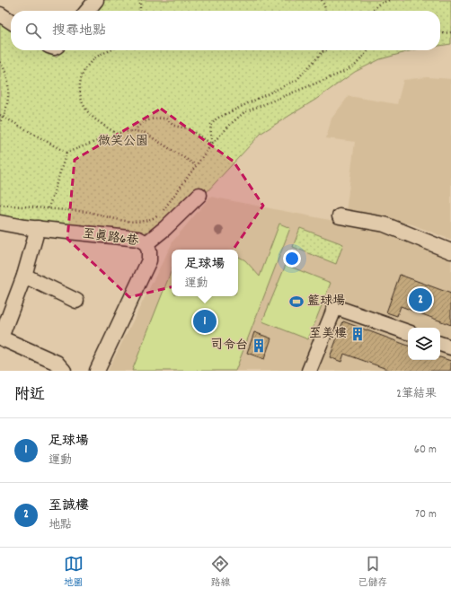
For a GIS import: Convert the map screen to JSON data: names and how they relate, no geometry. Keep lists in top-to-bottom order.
{
  "streets": {
    "street": ["至真路6巷"]
  },
  "parks": ["微笑公園"],
  "places": {
    "sports": ["籃球場"],
    "building": ["至美樓", "司令台"]
  },
  "page": {
    "search": "搜尋地點",
    "popup": ["足球場", "運動"],
    "pins": ["2", "1"],
    "heading": ["附近", "2筆結果"],
    "list": [
      {
        "mark": "1",
        "name": "足球場",
        "note": "運動",
        "value": "60 m"
      },
      {
        "mark": "2",
        "name": "至誠樓",
        "note": "地點",
        "value": "70 m"
      }
    ],
    "nav": ["地圖", "路線", "已儲存"]
  }
}
